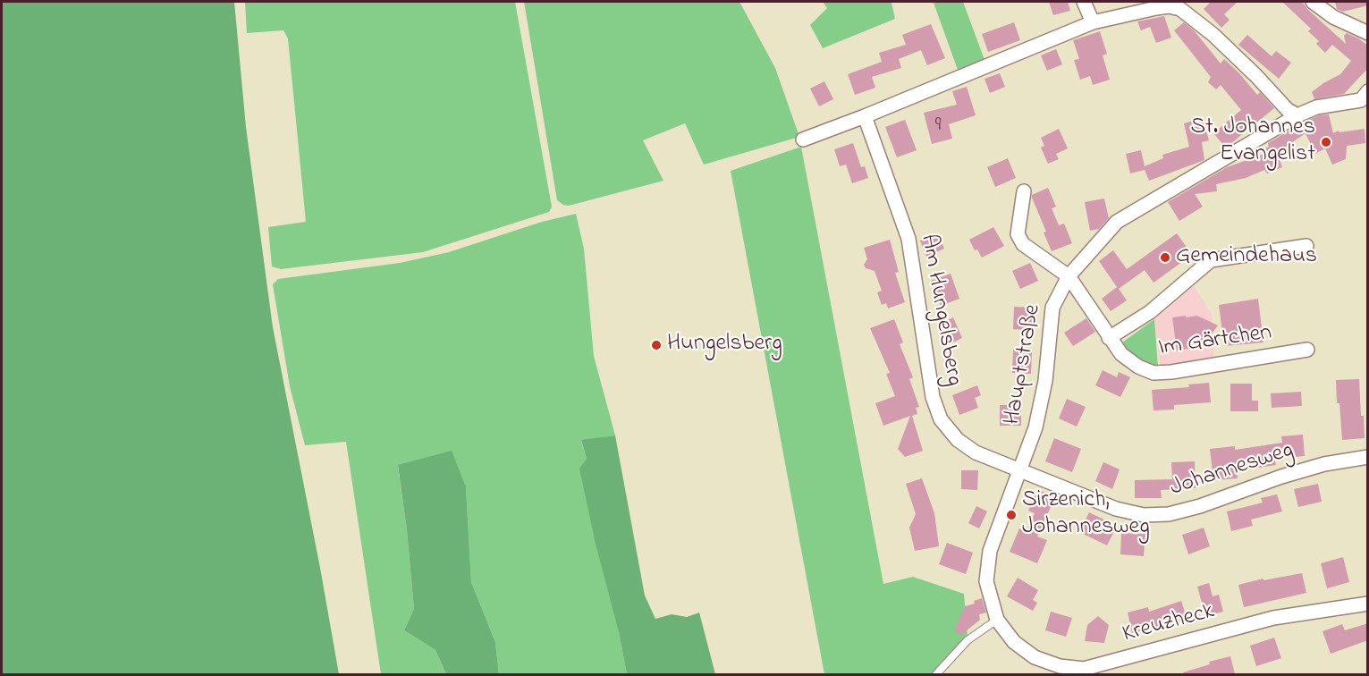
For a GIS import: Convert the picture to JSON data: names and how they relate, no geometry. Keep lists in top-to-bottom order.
{
  "streets": {
    "street": [
      "Am Hungelsberg",
      "Im Gärtchen",
      "Hauptstraße",
      "Johannesweg",
      "Kreuzheck"
    ]
  },
  "crossings": [
    ["Am Hungelsberg", "Hauptstraße"],
    ["Am Hungelsberg", "Johannesweg"],
    ["Im Gärtchen", "Hauptstraße"],
    ["Hauptstraße", "Johannesweg"],
    ["Hauptstraße", "Kreuzheck"]
  ],
  "places": [
    "St. Johannes Evangelist",
    "Gemeindehaus",
    "Hungelsberg",
    "Sirzenich, Johannesweg"
  ],
  "house_numbers": ["9"]
}
